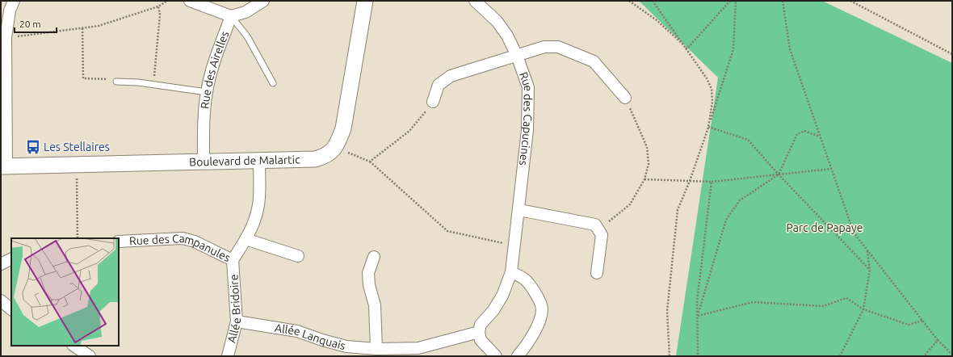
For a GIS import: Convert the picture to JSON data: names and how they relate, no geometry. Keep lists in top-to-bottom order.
{
  "streets": {
    "street": [
      "Rue des Airelles",
      "Rue des Capucines",
      "Boulevard de Malartic",
      "Rue des Campanules",
      "Allée Bridoire",
      "Allée Lanquais"
    ]
  },
  "crossings": [
    ["Rue des Airelles", "Boulevard de Malartic"],
    ["Rue des Capucines", "Allée Lanquais"],
    ["Boulevard de Malartic", "Rue des Campanules"],
    ["Rue des Campanules", "Allée Bridoire"],
    ["Allée Bridoire", "Allée Lanquais"]
  ],
  "parks": ["Parc de Papaye"],
  "places": {
    "bus stop": ["Les Stellaires"]
  },
  "scale_bar": "20 m"
}
